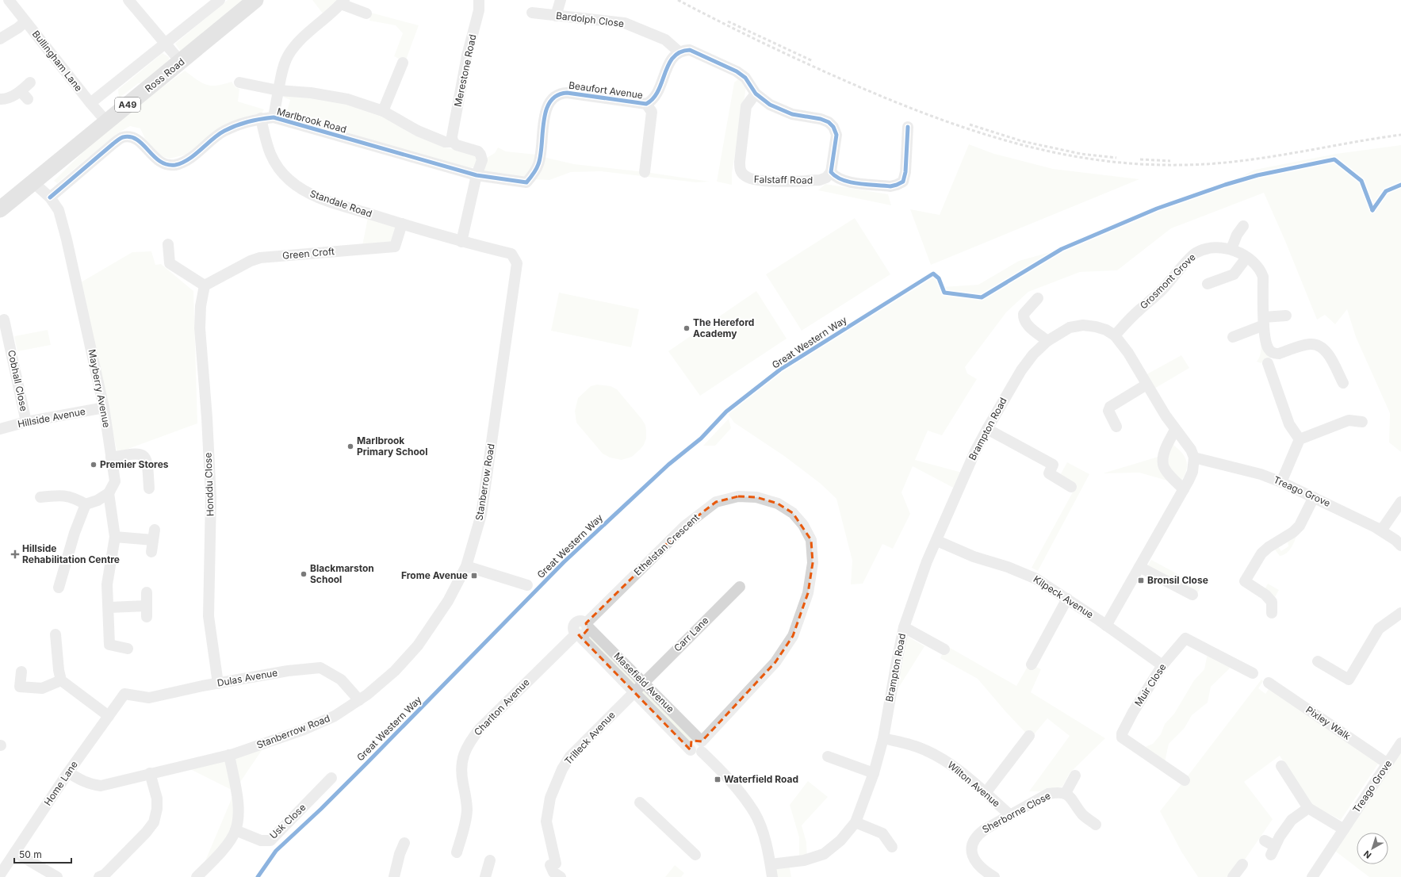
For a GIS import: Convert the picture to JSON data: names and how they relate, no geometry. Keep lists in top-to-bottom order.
{
  "streets": {
    "highway": ["Ross Road", "A49"],
    "street": [
      "Bardolph Close",
      "Bullingham Lane",
      "Merestone Road",
      "Beaufort Avenue",
      "Marlbrook Road",
      "Falstaff Road",
      "Standale Road",
      "Green Croft",
      "Grosmont Grove",
      "Cobhall Close",
      "Mayberry Avenue",
      "Hillside Avenue",
      "Brampton Road",
      "Stanberrow Road",
      "Honddu Close",
      "Treago Grove",
      "Ethelstan Crescent",
      "Kilpeck Avenue",
      "Carr Lane",
      "Dulas Avenue",
      "Masefield Avenue",
      "Muir Close",
      "Charlton Avenue",
      "Pixley Walk",
      "Trilleck Avenue",
      "Home Lane",
      "Wilton Avenue",
      "Sherborne Close",
      "Usk Close"
    ],
    "cycle path": ["Great Western Way"]
  },
  "crossings": [
    ["Bardolph Close", "Beaufort Avenue"],
    ["Bullingham Lane", "Ross Road"],
    ["Ross Road", "Mayberry Avenue"],
    ["Beaufort Avenue", "Marlbrook Road"],
    ["Marlbrook Road", "Standale Road"],
    ["Marlbrook Road", "Mayberry Avenue"],
    ["Standale Road", "Green Croft"],
    ["Standale Road", "Stanberrow Road"],
    ["Green Croft", "Honddu Close"],
    ["Grosmont Grove", "Brampton Road"],
    ["Cobhall Close", "Hillside Avenue"],
    ["Mayberry Avenue", "Hillside Avenue"],
    ["Brampton Road", "Treago Grove"],
    ["Brampton Road", "Kilpeck Avenue"],
    ["Brampton Road", "Wilton Avenue"],
    ["Stanberrow Road", "Dulas Avenue"],
    ["Stanberrow Road", "Home Lane"],
    ["Honddu Close", "Dulas Avenue"],
    ["Treago Grove", "Pixley Walk"],
    ["Ethelstan Crescent", "Masefield Avenue"],
    ["Ethelstan Crescent", "Charlton Avenue"],
    ["Kilpeck Avenue", "Muir Close"],
    ["Carr Lane", "Masefield Avenue"],
    ["Carr Lane", "Trilleck Avenue"],
    ["Dulas Avenue", "Home Lane"],
    ["Masefield Avenue", "Charlton Avenue"],
    ["Masefield Avenue", "Trilleck Avenue"],
    ["Wilton Avenue", "Sherborne Close"]
  ],
  "places": {
    "other": [
      "The Hereford Academy",
      "Marlbrook Primary School",
      "Premier Stores",
      "Blackmarston School"
    ],
    "health": ["Hillside Rehabilitation Centre"],
    "transit": ["Frome Avenue", "Bronsil Close", "Waterfield Road"]
  },
  "scale_bar": "50 m",
  "north": "bottom left"
}
